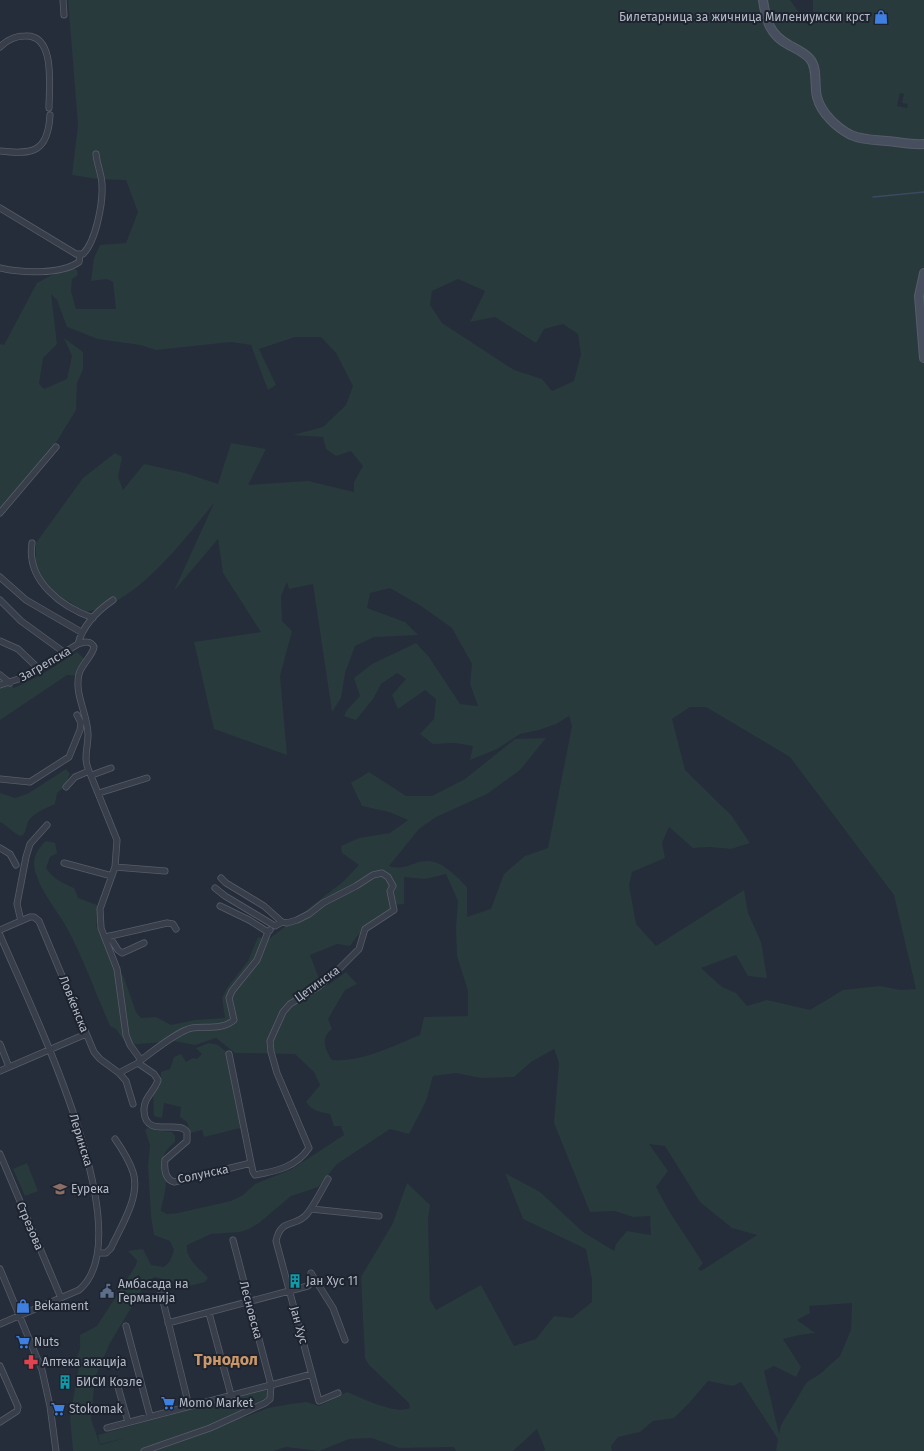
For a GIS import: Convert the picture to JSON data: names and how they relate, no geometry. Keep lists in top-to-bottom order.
{
  "streets": {
    "street": [
      "Загрепска",
      "Цетинска",
      "Ловќенска",
      "Леринска",
      "Солунска",
      "Стрезова",
      "Лесновска",
      "Јан Хус"
    ]
  },
  "crossings": [
    ["Цетинска", "Солунска"],
    ["Леринска", "Стрезова"]
  ],
  "districts": ["Трнодол"],
  "places": {
    "shop": ["Билетарница за жичница Милениумски крст", "Bekament"],
    "school or university": ["Еурека"],
    "building": ["Јан Хус 11", "БИСИ Козле"],
    "public building": ["Амбасада на Германија"],
    "supermarket": ["Nuts", "Momo Market", "Stokomak"],
    "pharmacy": ["Аптека акација"]
  }
}
